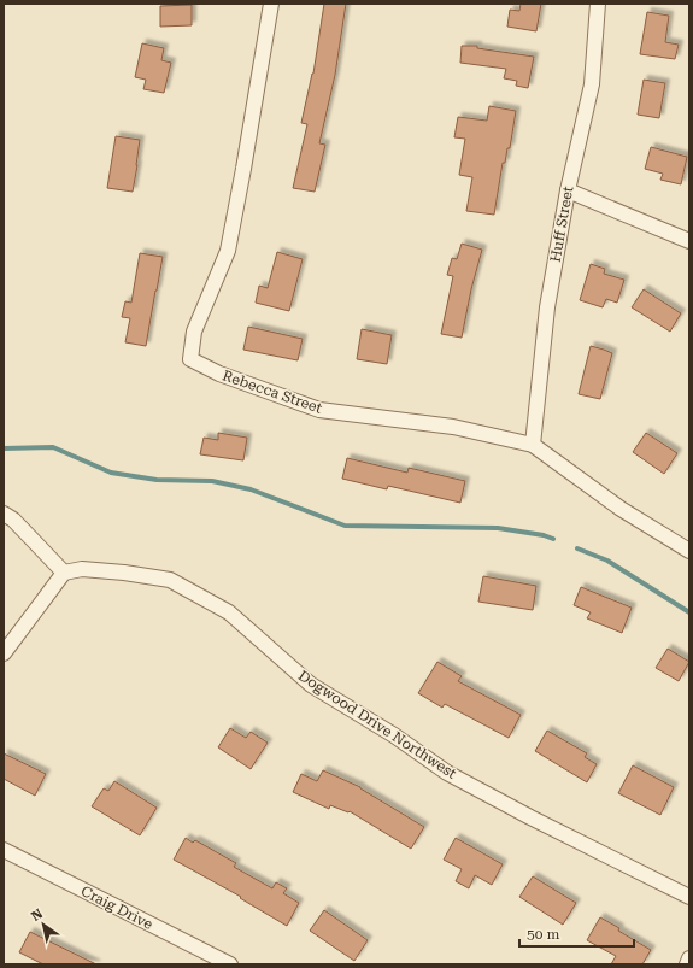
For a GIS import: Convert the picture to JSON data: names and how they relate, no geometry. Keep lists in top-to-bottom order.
{
  "streets": {
    "street": [
      "Huff Street",
      "Rebecca Street",
      "Dogwood Drive Northwest",
      "Craig Drive"
    ]
  },
  "crossings": [
    ["Huff Street", "Rebecca Street"]
  ],
  "scale_bar": "50 m",
  "north": "top left"
}
